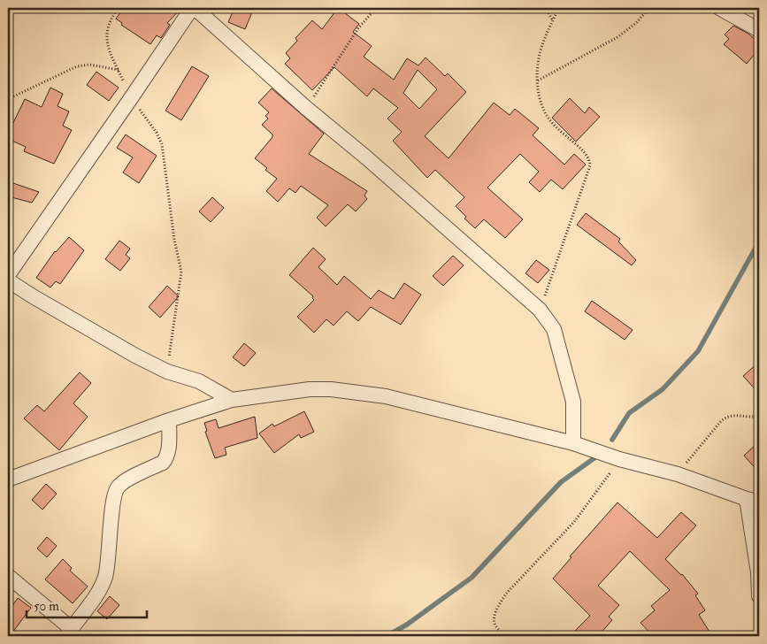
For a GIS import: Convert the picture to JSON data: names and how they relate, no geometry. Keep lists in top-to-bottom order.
{
  "scale_bar": "50 m"
}
